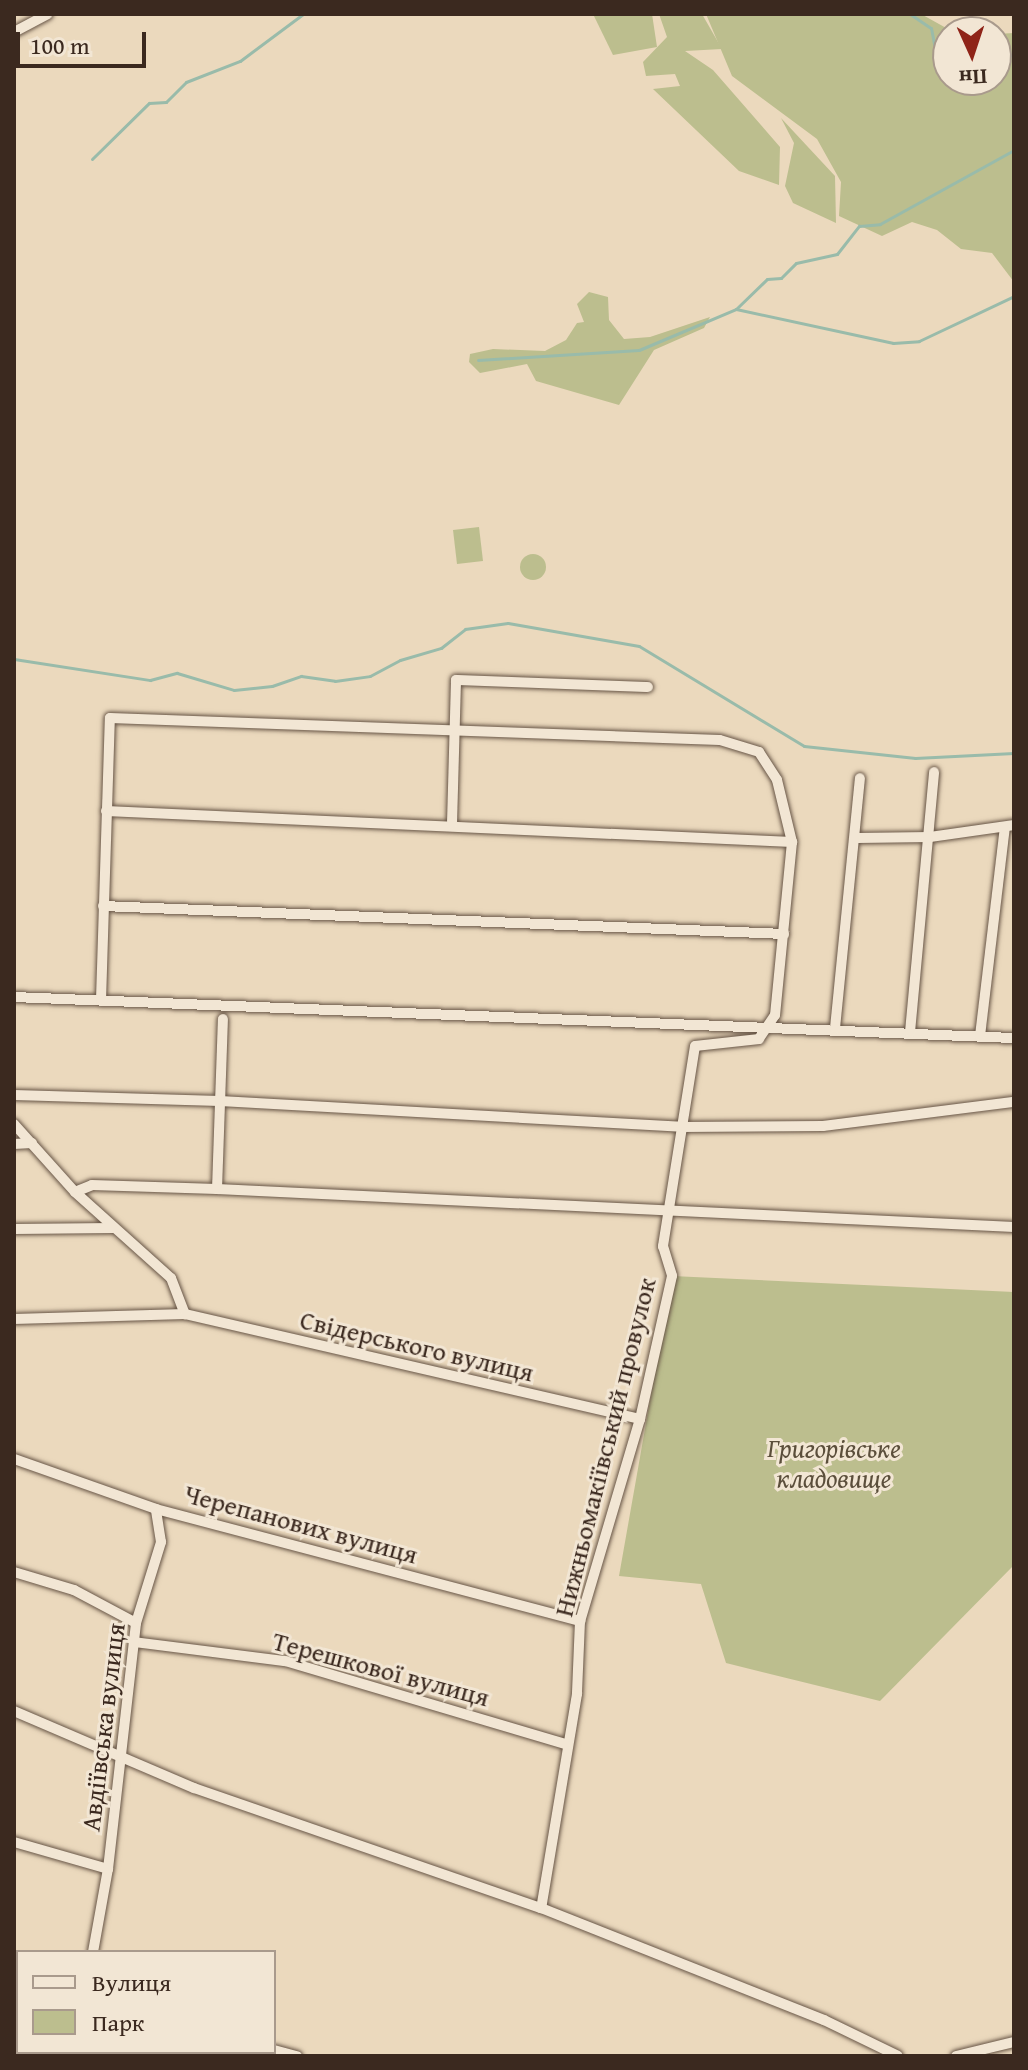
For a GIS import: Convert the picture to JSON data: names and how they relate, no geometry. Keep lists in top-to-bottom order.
{
  "streets": {
    "street": [
      "Свiдерського вулиця",
      "Нижньомакіївський провулок",
      "Черепанових вулиця",
      "Терешкової вулиця",
      "Авдіївська вулиця"
    ]
  },
  "crossings": [
    ["Свiдерського вулиця", "Нижньомакіївський провулок"],
    ["Нижньомакіївський провулок", "Черепанових вулиця"],
    ["Нижньомакіївський провулок", "Терешкової вулиця"],
    ["Черепанових вулиця", "Авдіївська вулиця"],
    ["Терешкової вулиця", "Авдіївська вулиця"]
  ],
  "parks": ["Григорівське кладовище"],
  "legend": ["Вулиця", "Парк"],
  "scale_bar": "100 m",
  "north": "bottom"
}
